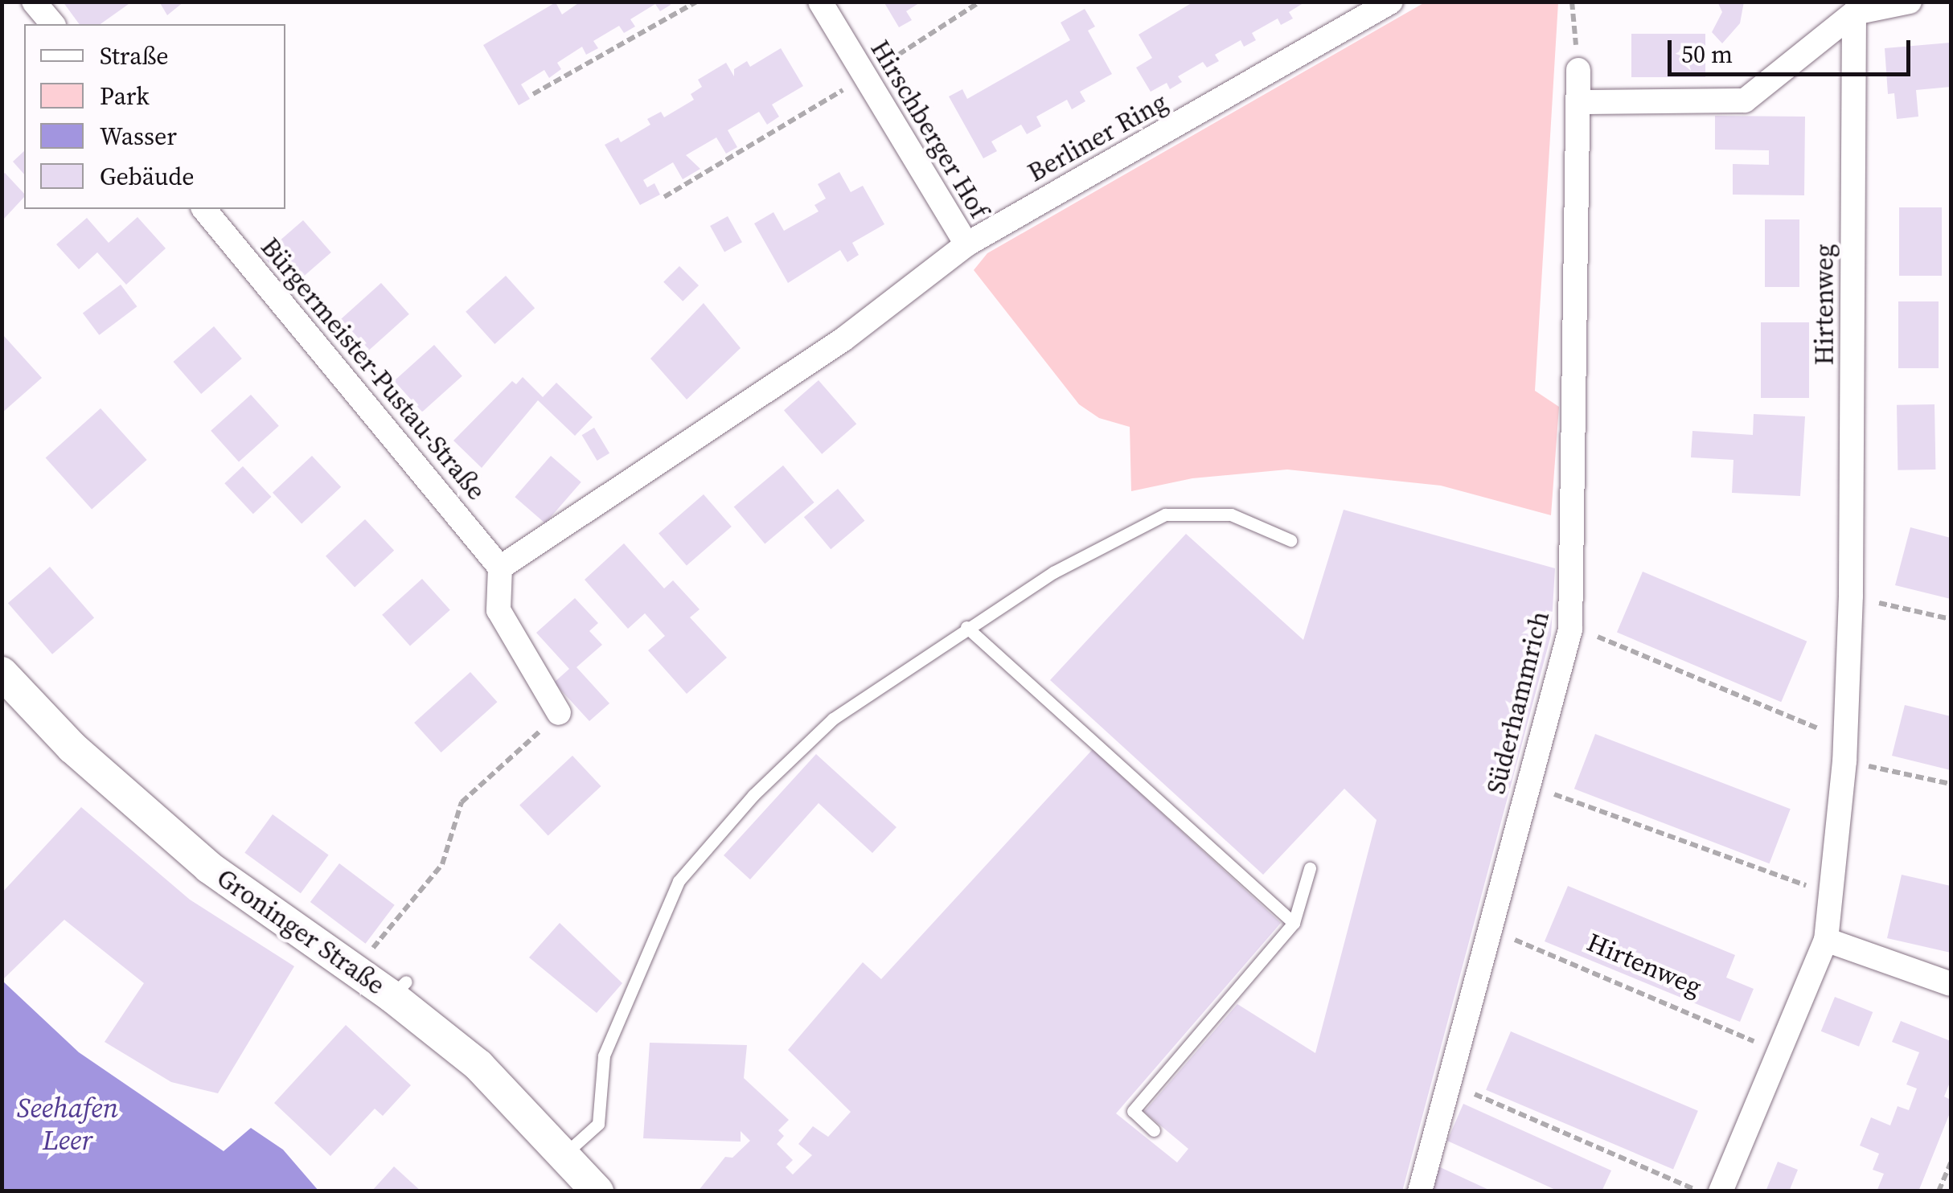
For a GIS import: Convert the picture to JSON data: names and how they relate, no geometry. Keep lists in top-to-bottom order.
{
  "streets": {
    "street": [
      "Hirschberger Hof",
      "Berliner Ring",
      "Hirtenweg",
      "Bürgermeister-Pustau-Straße",
      "Süderhammrich",
      "Groninger Straße"
    ]
  },
  "crossings": [
    ["Hirschberger Hof", "Berliner Ring"],
    ["Berliner Ring", "Bürgermeister-Pustau-Straße"],
    ["Hirtenweg", "Süderhammrich"]
  ],
  "water": ["Seehafen Leer"],
  "legend": [
    "Straße",
    "Park",
    "Wasser",
    "Gebäude"
  ],
  "scale_bar": "50 m"
}
